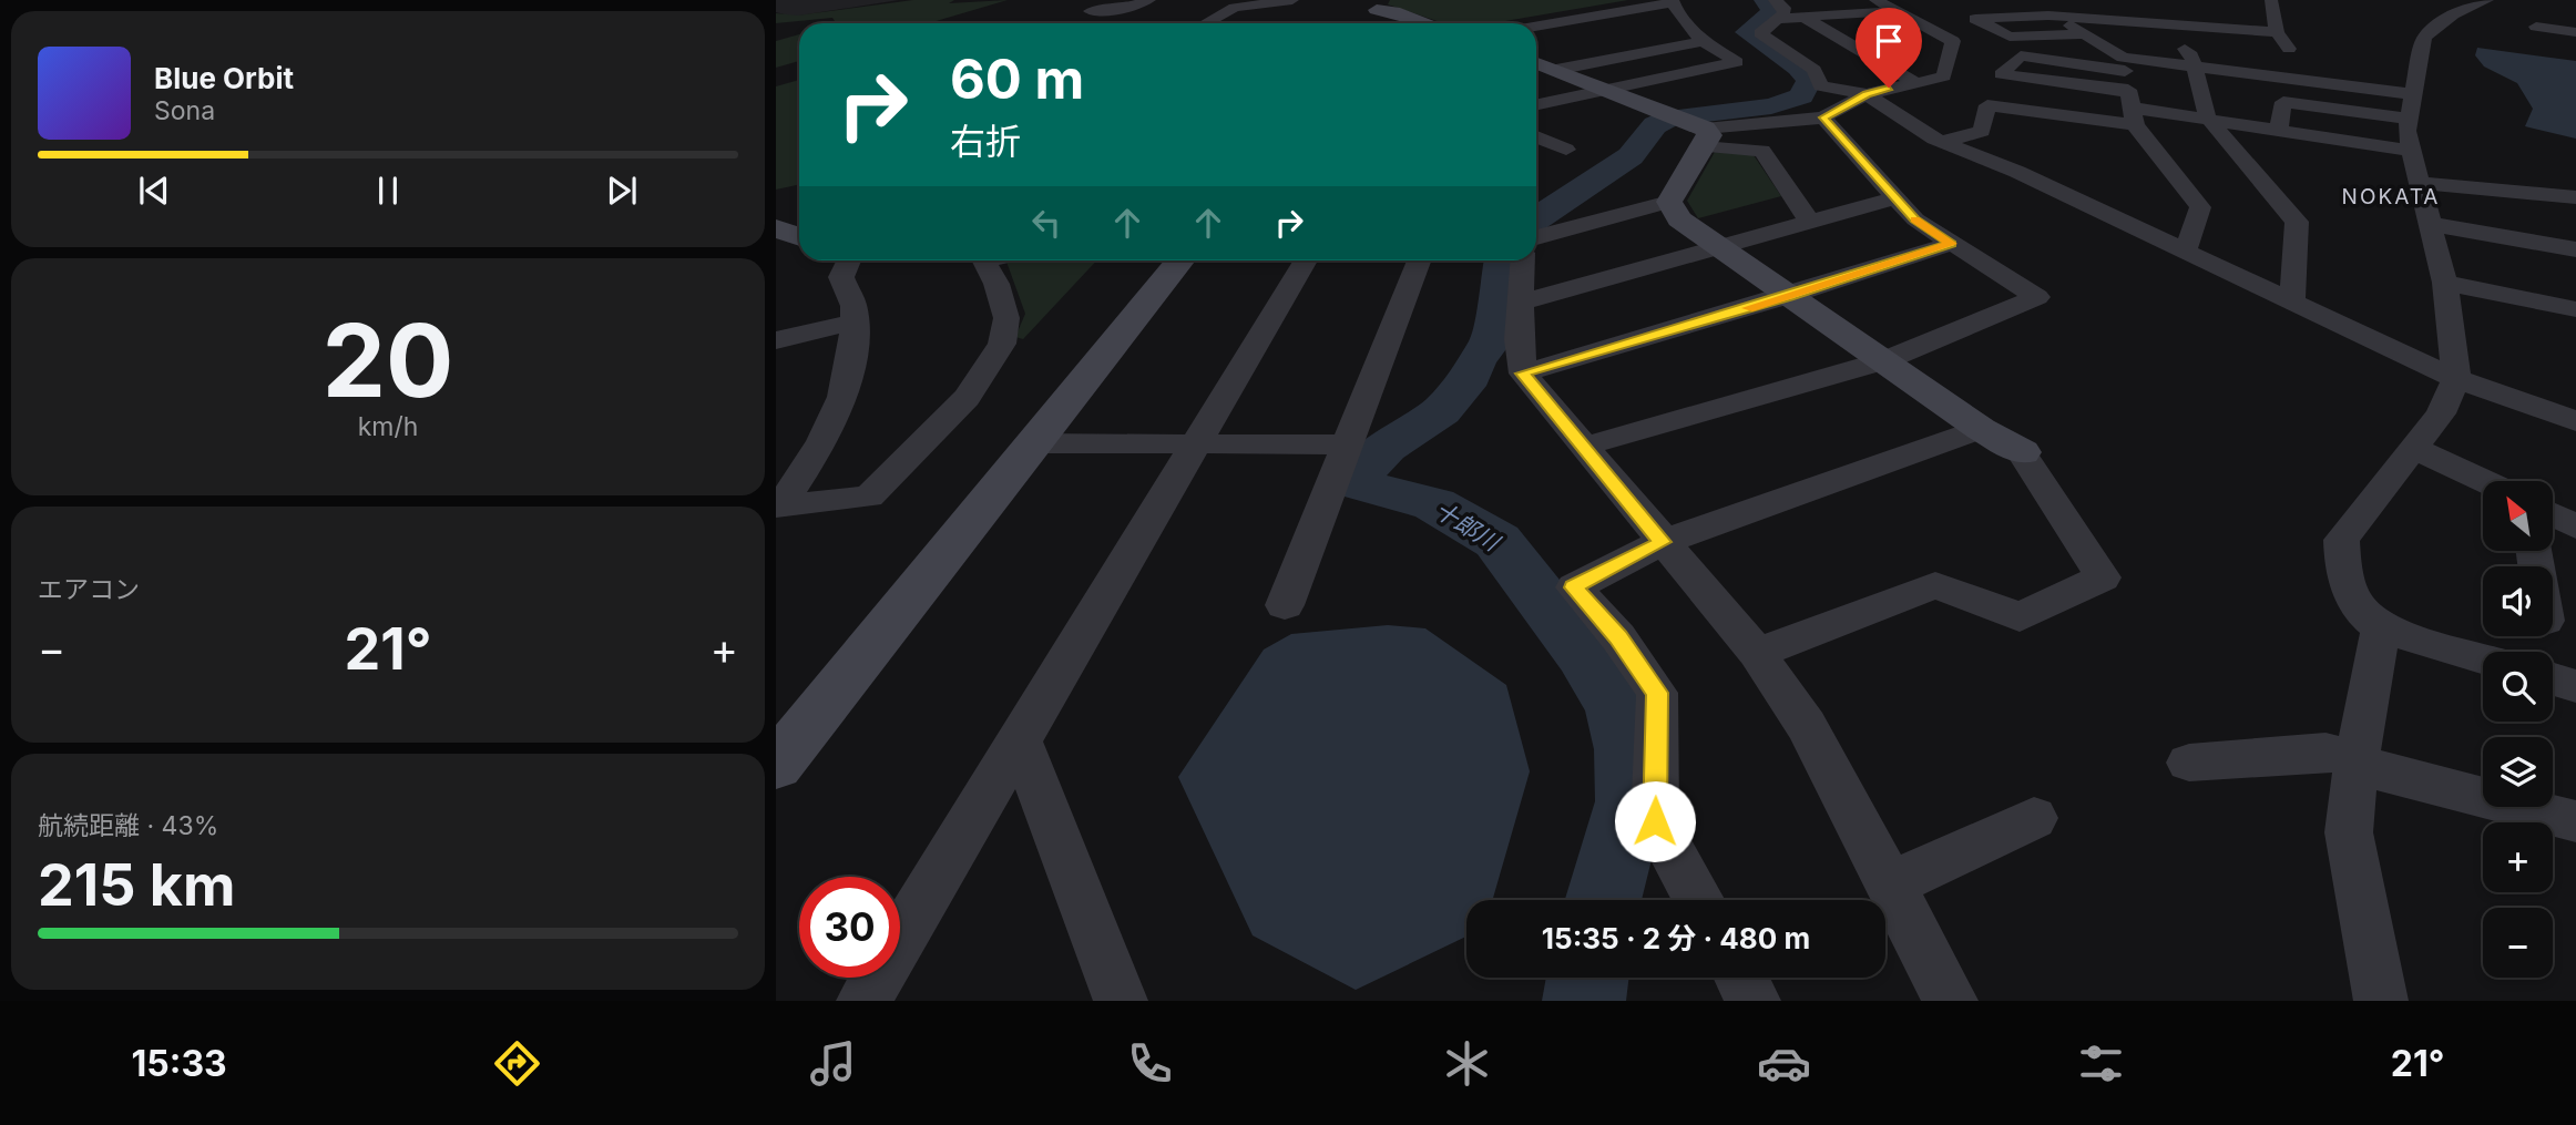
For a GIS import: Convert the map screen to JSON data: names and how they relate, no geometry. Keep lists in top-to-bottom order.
{
  "districts": ["NOKATA"],
  "water": ["十郎川"],
  "north": "top left",
  "page": {
    "turn": ["60 m", "右折"],
    "song": ["Blue Orbit", "Sona"],
    "tile": [
      ["20", "km/h"],
      "エアコン",
      ["航続距離 · 43%", "215 km"]
    ],
    "map_buttons": ["+", "−"],
    "heat": ["−", "21°", "+"],
    "limit": "30",
    "trip": "15:35 · 2 分 · 480 m",
    "tabs": ["15:33", "21°"]
  }
}
